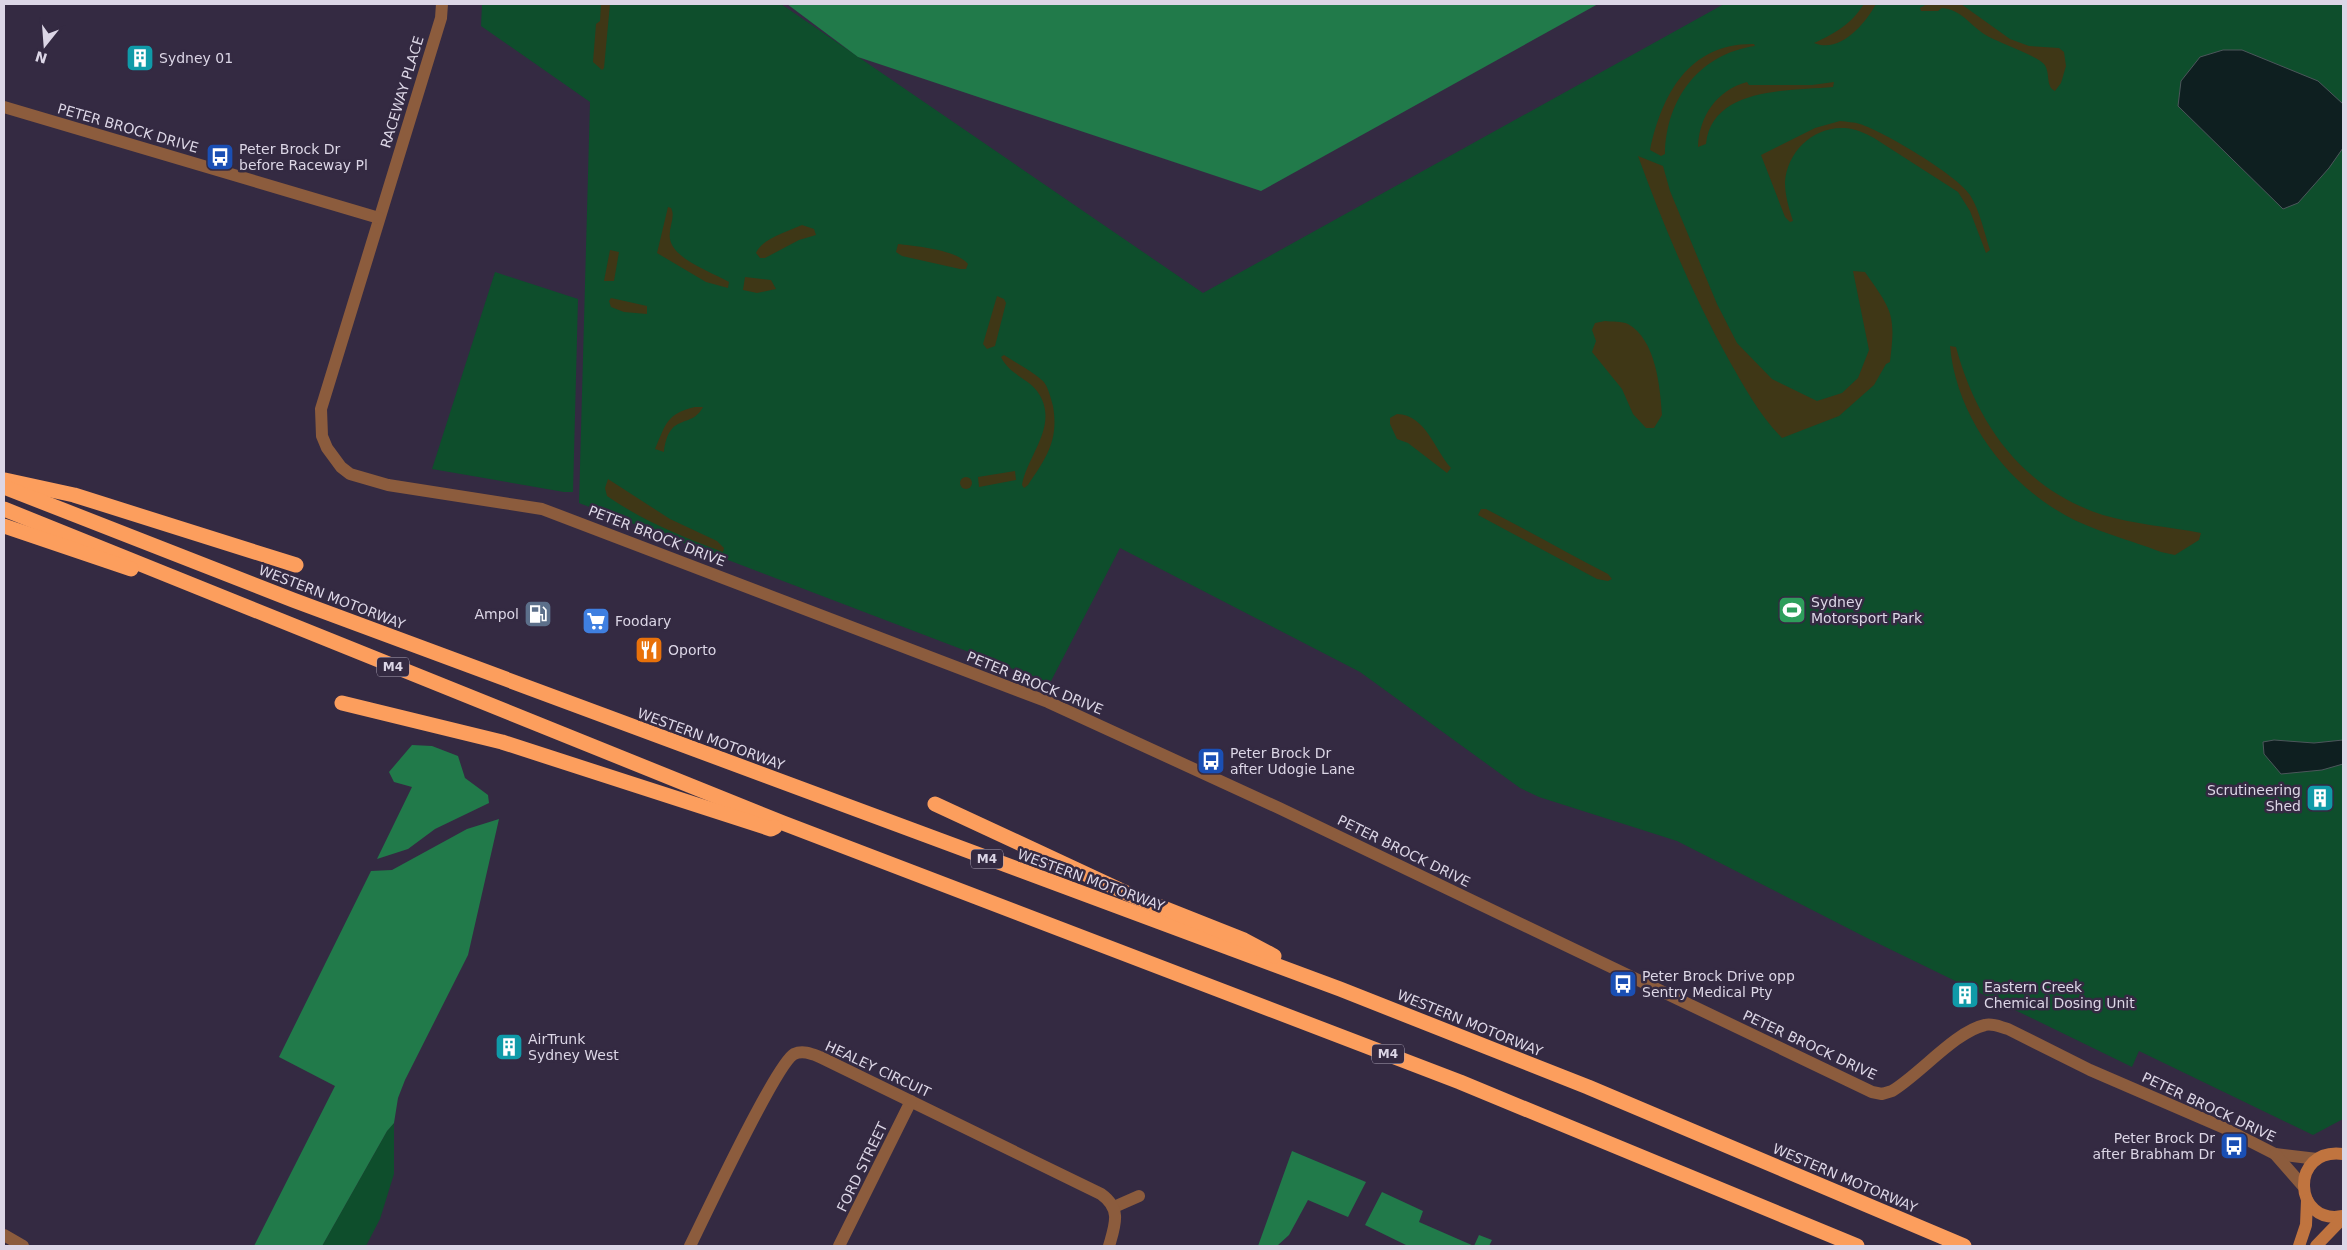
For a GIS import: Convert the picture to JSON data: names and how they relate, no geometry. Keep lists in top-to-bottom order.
{
  "streets": {
    "highway": ["WESTERN MOTORWAY", "M4"],
    "street": [
      "RACEWAY PLACE",
      "PETER BROCK DRIVE",
      "HEALEY CIRCUIT",
      "FORD STREET"
    ]
  },
  "crossings": [
    ["RACEWAY PLACE", "PETER BROCK DRIVE"],
    ["HEALEY CIRCUIT", "FORD STREET"]
  ],
  "places": {
    "building": [
      "Sydney 01",
      "Scrutineering Shed",
      "Eastern Creek Chemical Dosing Unit",
      "AirTrunk Sydney West"
    ],
    "bus stop": [
      "Peter Brock Dr before Raceway Pl",
      "Peter Brock Dr after Udogie Lane",
      "Peter Brock Drive opp Sentry Medical Pty",
      "Peter Brock Dr after Brabham Dr"
    ],
    "sports": ["Sydney Motorsport Park"],
    "fuel station": ["Ampol"],
    "supermarket": ["Foodary"],
    "restaurant": ["Oporto"]
  },
  "north": "bottom"
}
